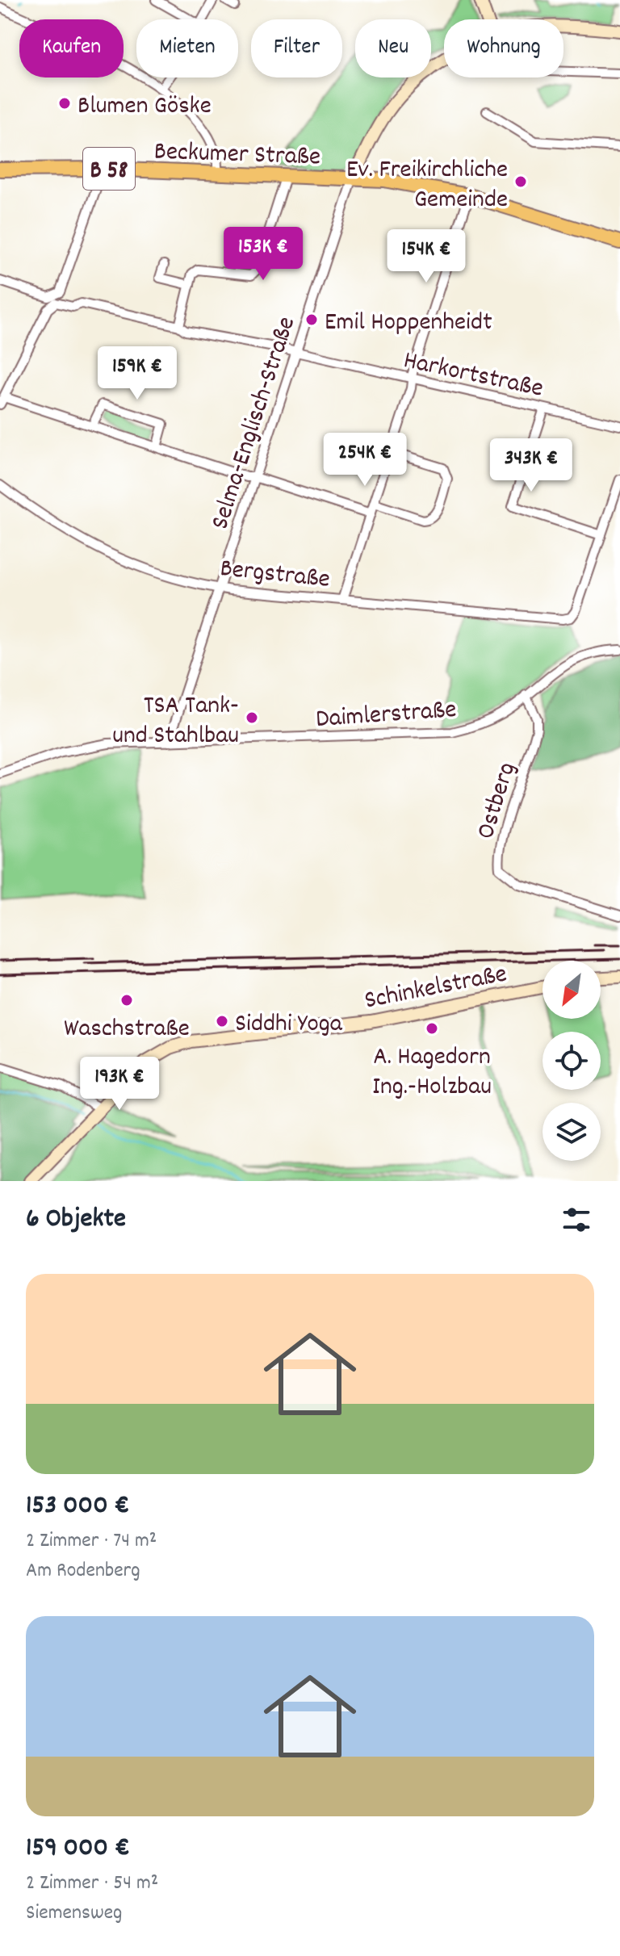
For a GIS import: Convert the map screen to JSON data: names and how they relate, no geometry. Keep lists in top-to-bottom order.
{
  "streets": {
    "main road": ["Beckumer Straße", "B 58"],
    "street": [
      "Harkortstraße",
      "Selma-Englisch-Straße",
      "Bergstraße",
      "Daimlerstraße",
      "Ostberg",
      "Schinkelstraße"
    ]
  },
  "crossings": [
    ["Beckumer Straße", "Selma-Englisch-Straße"],
    ["Harkortstraße", "Selma-Englisch-Straße"],
    ["Selma-Englisch-Straße", "Bergstraße"],
    ["Selma-Englisch-Straße", "Daimlerstraße"],
    ["Daimlerstraße", "Ostberg"]
  ],
  "places": [
    "Blumen Göske",
    "Ev. Freikirchliche Gemeinde",
    "Emil Hoppenheidt",
    "TSA Tank- und Stahlbau",
    "Waschstraße",
    "Siddhi Yoga",
    "A. Hagedorn Ing.-Holzbau"
  ],
  "north": "bottom left",
  "page": {
    "chip": [
      "Kaufen",
      "Mieten",
      "Filter",
      "Neu",
      "Wohnung"
    ],
    "price": [
      "153K €",
      "154K €",
      "159K €",
      "254K €",
      "343K €",
      "193K €"
    ],
    "heading": "6 Objekte",
    "list": [
      {
        "name": "153 000 €",
        "note": "2 Zimmer · 74 m² · Am Rodenberg"
      },
      {
        "name": "159 000 €",
        "note": "2 Zimmer · 54 m² · Siemensweg"
      }
    ]
  }
}
